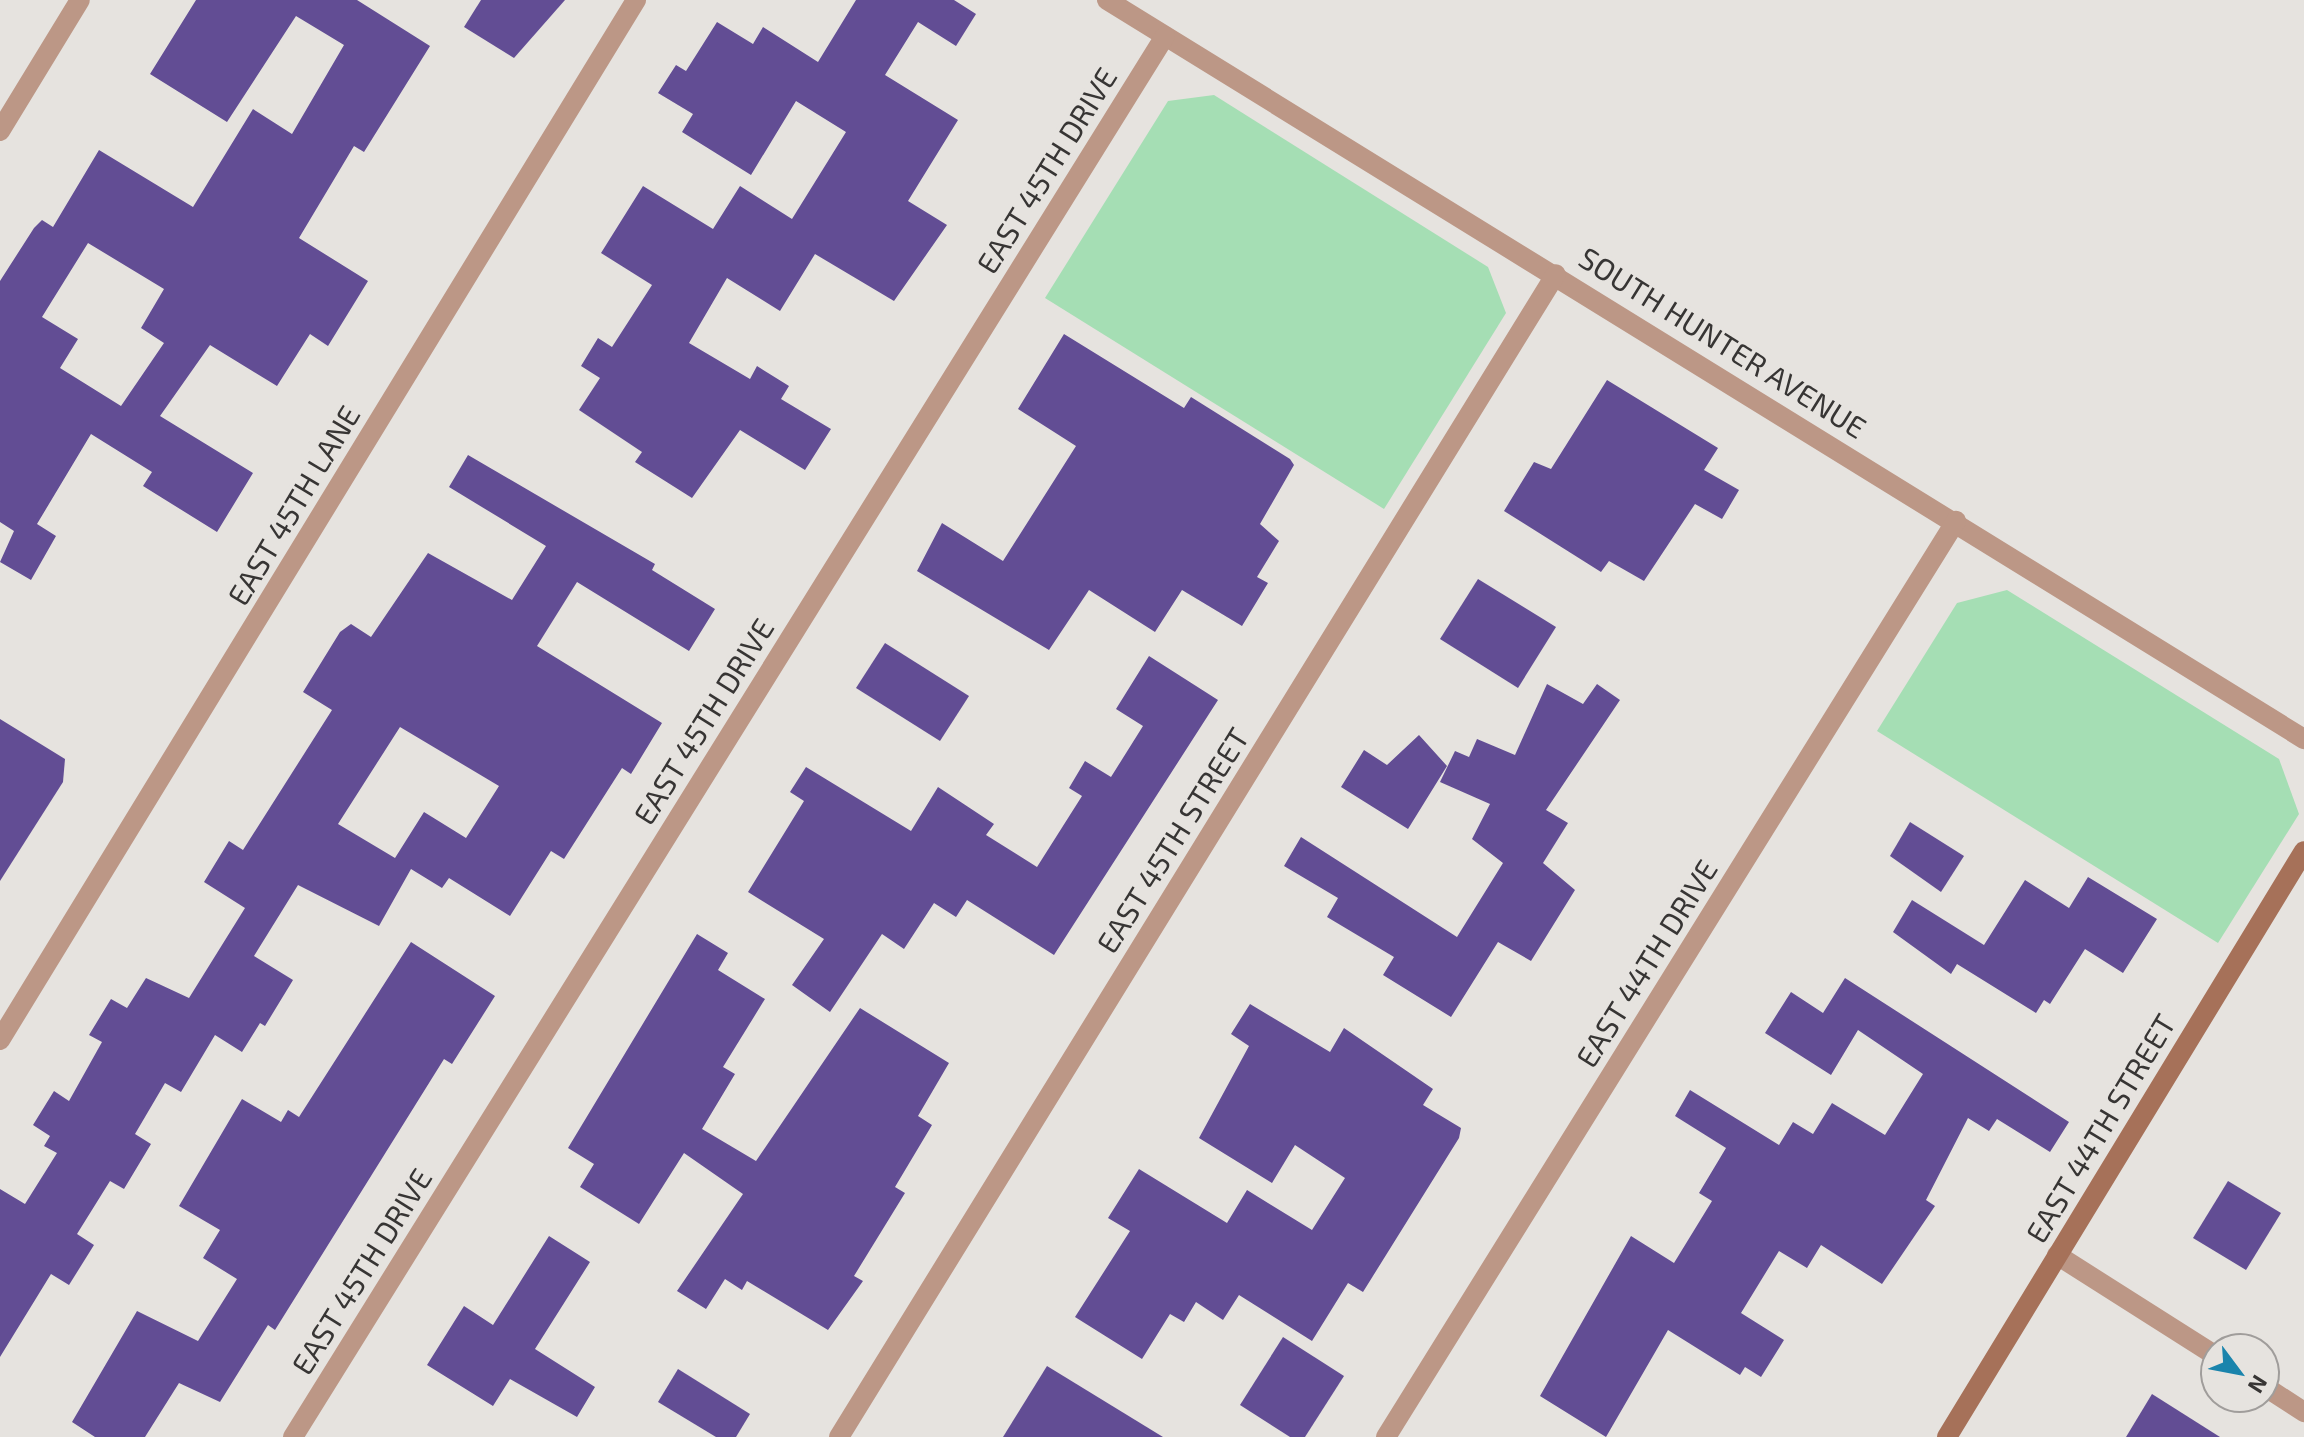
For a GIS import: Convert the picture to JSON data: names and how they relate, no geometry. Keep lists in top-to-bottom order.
{
  "streets": {
    "street": [
      "EAST 45TH DRIVE",
      "SOUTH HUNTER AVENUE",
      "EAST 45TH LANE",
      "EAST 45TH STREET",
      "EAST 44TH DRIVE",
      "EAST 44TH STREET"
    ]
  },
  "crossings": [
    ["EAST 45TH DRIVE", "SOUTH HUNTER AVENUE"],
    ["SOUTH HUNTER AVENUE", "EAST 45TH STREET"],
    ["SOUTH HUNTER AVENUE", "EAST 44TH DRIVE"]
  ],
  "north": "bottom right"
}
